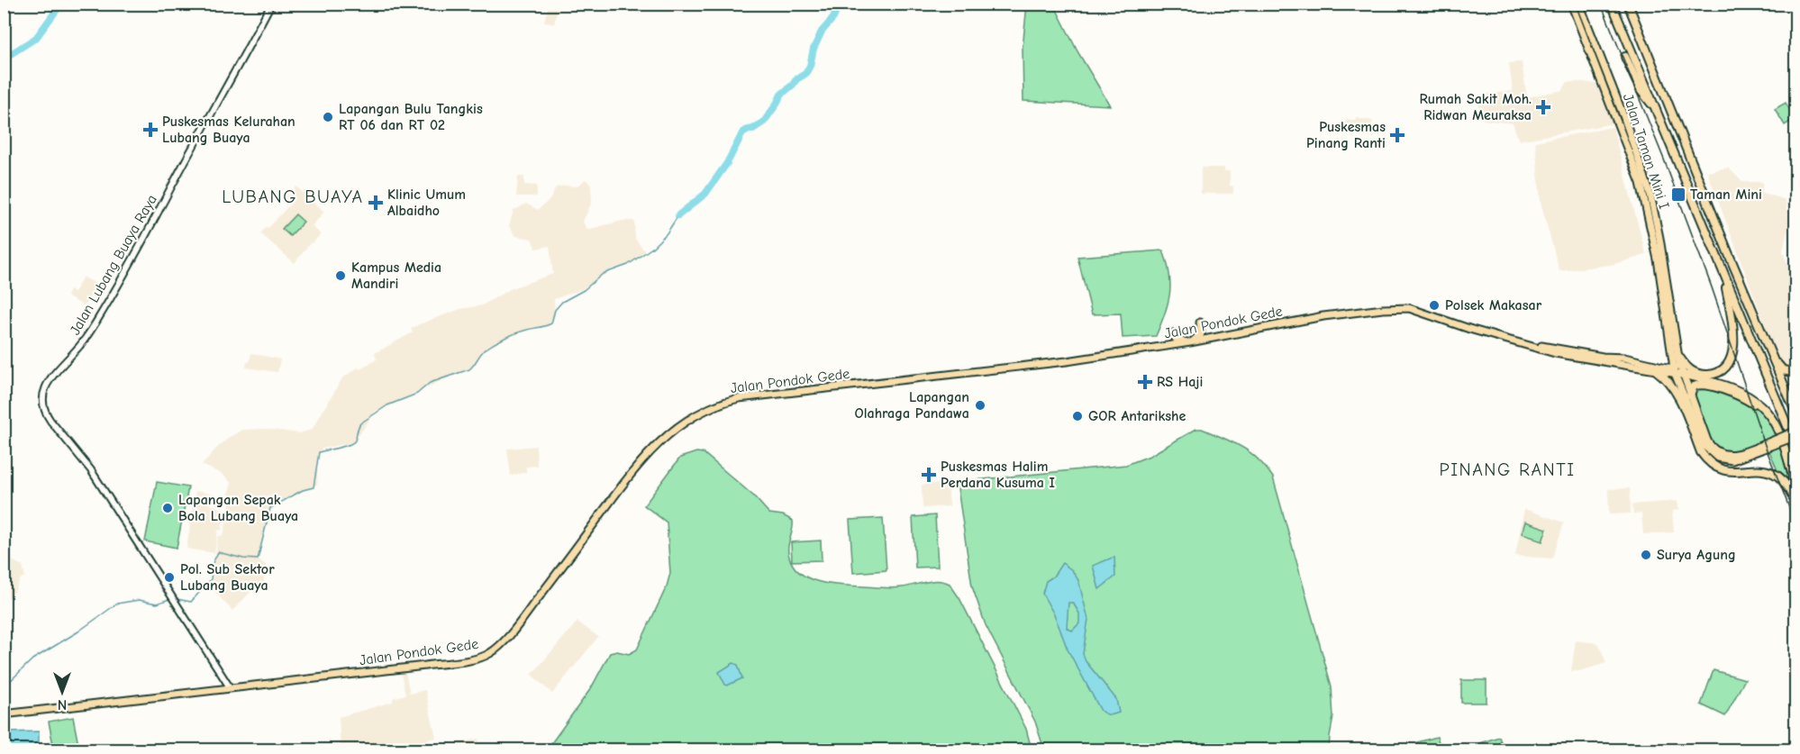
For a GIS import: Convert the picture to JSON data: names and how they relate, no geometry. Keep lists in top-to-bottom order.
{
  "streets": {
    "main road": ["Jalan Taman Mini I", "Jalan Lubang Buaya Raya", "Jalan Pondok Gede"]
  },
  "crossings": [
    ["Jalan Taman Mini I", "Jalan Pondok Gede"],
    ["Jalan Lubang Buaya Raya", "Jalan Pondok Gede"]
  ],
  "districts": ["LUBANG BUAYA", "PINANG RANTI"],
  "places": {
    "health": [
      "Rumah Sakit Moh. Ridwan Meuraksa",
      "Puskesmas Kelurahan Lubang Buaya",
      "Puskesmas Pinang Ranti",
      "Klinic Umum Albaidho",
      "RS Haji",
      "Puskesmas Halim Perdana Kusuma I"
    ],
    "other": [
      "Lapangan Bulu Tangkis RT 06 dan RT 02",
      "Kampus Media Mandiri",
      "Polsek Makasar",
      "Lapangan Olahraga Pandawa",
      "GOR Antarikshe",
      "Lapangan Sepak Bola Lubang Buaya",
      "Surya Agung",
      "Pol. Sub Sektor Lubang Buaya"
    ],
    "transit": ["Taman Mini"]
  },
  "north": "bottom"
}
